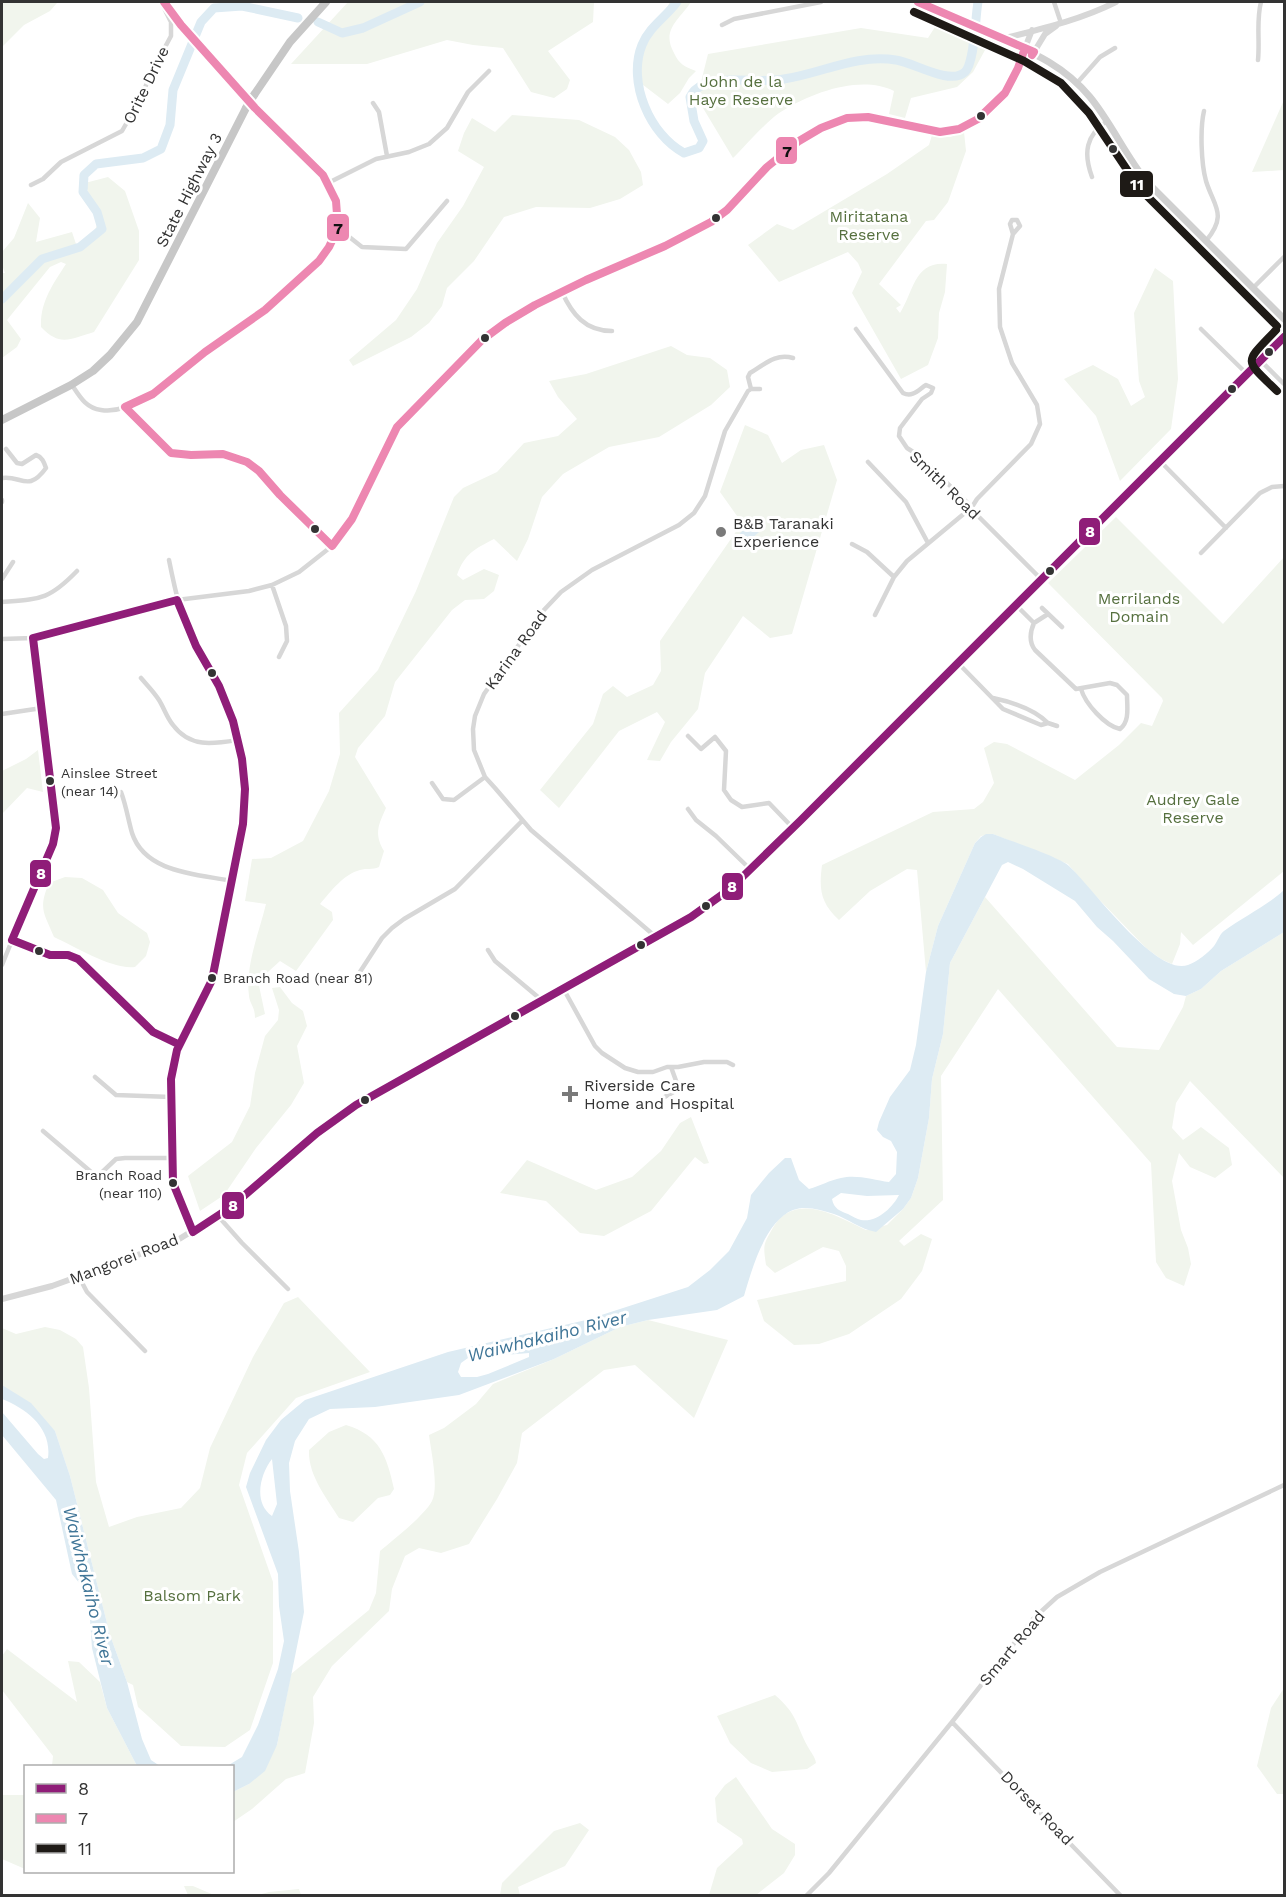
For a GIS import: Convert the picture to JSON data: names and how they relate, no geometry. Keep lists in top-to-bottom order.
{
  "streets": {
    "highway": ["State Highway 3"],
    "street": [
      "Orite Drive",
      "Smith Road",
      "Karina Road",
      "Mangorei Road",
      "Smart Road",
      "Dorset Road"
    ]
  },
  "crossings": [
    ["Smith Road", "Mangorei Road"],
    ["Karina Road", "Mangorei Road"],
    ["Smart Road", "Dorset Road"]
  ],
  "water": ["Waiwhakaiho River"],
  "parks": [
    "John de la Haye Reserve",
    "Miritatana Reserve",
    "Merrilands Domain",
    "Audrey Gale Reserve",
    "Balsom Park"
  ],
  "places": {
    "other": [
      "B&B Taranaki Experience",
      "Ainslee Street (near 14)",
      "Branch Road (near 81)",
      "Branch Road (near 110)"
    ],
    "health": ["Riverside Care Home and Hospital"]
  },
  "lines": ["transit line 7", "transit line 11", "transit line 8"],
  "legend": ["8", "7", "11"]
}
